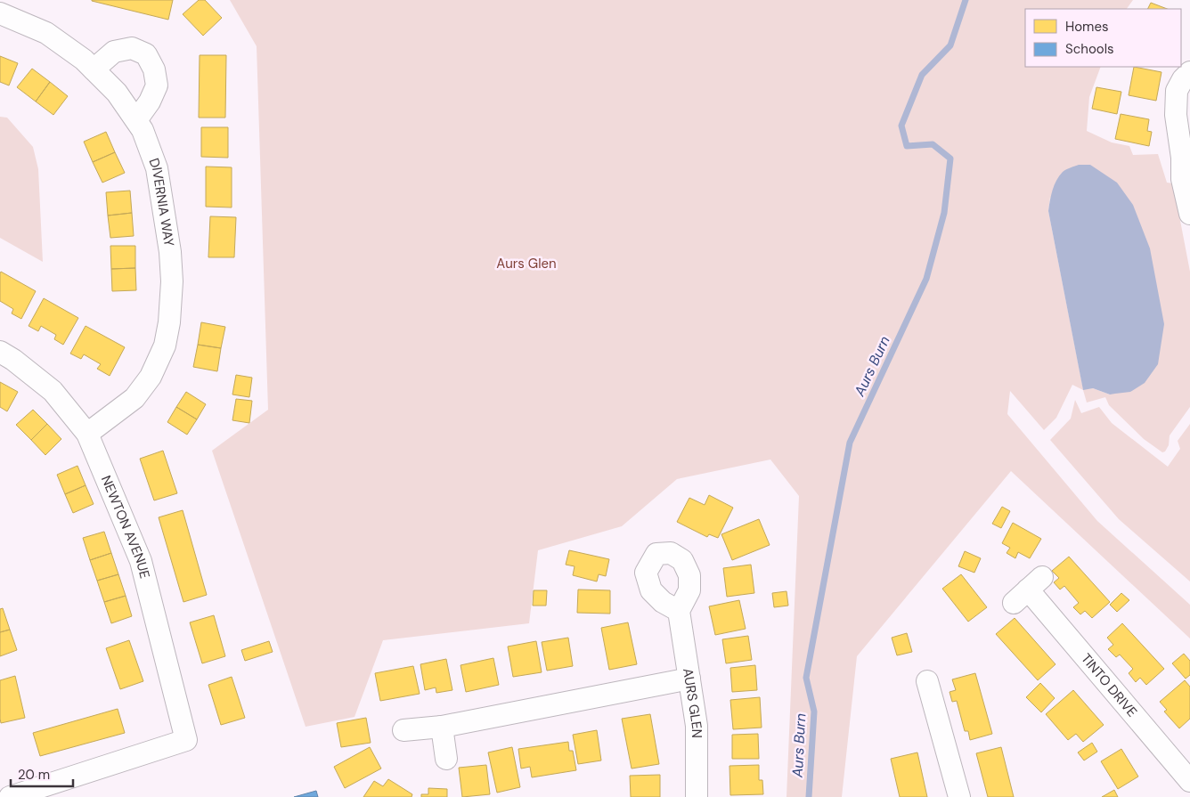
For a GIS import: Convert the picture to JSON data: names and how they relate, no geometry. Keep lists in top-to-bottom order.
{
  "streets": {
    "street": [
      "DIVERNIA WAY",
      "NEWTON AVENUE",
      "TINTO DRIVE",
      "AURS GLEN"
    ]
  },
  "crossings": [
    ["DIVERNIA WAY", "NEWTON AVENUE"]
  ],
  "water": ["Aurs Burn"],
  "parks": ["Aurs Glen"],
  "legend": ["Homes", "Schools"],
  "scale_bar": "20 m"
}
